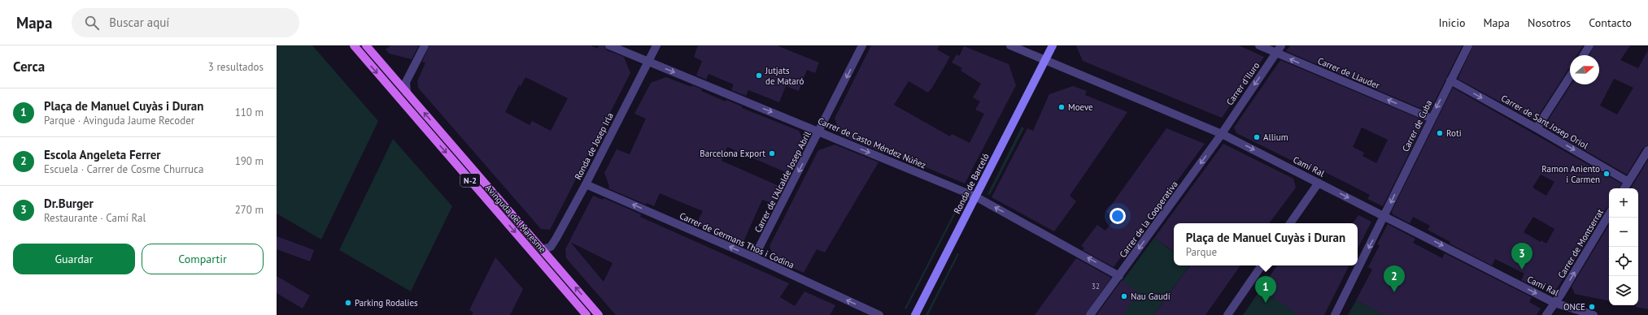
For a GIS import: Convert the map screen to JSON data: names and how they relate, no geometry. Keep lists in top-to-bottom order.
{
  "streets": {
    "main road": ["N-2", "Avinguda del Maresme"],
    "street": [
      "Carrer de Llauder",
      "Carrer d'Iluro",
      "Carrer de Sant Josep Oriol",
      "Carrer de Cuba",
      "Carrer de Casto Méndez Núñez",
      "Ronda de Josep Irla",
      "Camí Ral",
      "Carrer de l'Alcalde Josep Abril",
      "Ronda de Barceló",
      "Carrer de la Cooperativa",
      "Carrer de Germans Thos i Codina",
      "Carrer de Montserrat"
    ]
  },
  "crossings": [
    ["Carrer de Llauder", "Carrer d'Iluro"],
    ["Carrer de Llauder", "Carrer de Cuba"],
    ["Carrer d'Iluro", "Camí Ral"],
    ["Carrer d'Iluro", "Carrer de la Cooperativa"],
    ["Carrer de Sant Josep Oriol", "Carrer de Cuba"],
    ["Carrer de Cuba", "Camí Ral"],
    ["Carrer de Casto Méndez Núñez", "Ronda de Josep Irla"],
    ["Carrer de Casto Méndez Núñez", "Carrer de l'Alcalde Josep Abril"],
    ["Carrer de Casto Méndez Núñez", "Ronda de Barceló"],
    ["Carrer de Casto Méndez Núñez", "Carrer de la Cooperativa"],
    ["Ronda de Josep Irla", "Avinguda del Maresme"],
    ["Ronda de Josep Irla", "Carrer de Germans Thos i Codina"],
    ["Camí Ral", "Ronda de Barceló"],
    ["Camí Ral", "Carrer de la Cooperativa"],
    ["Camí Ral", "Carrer de Montserrat"],
    ["Carrer de l'Alcalde Josep Abril", "Carrer de Germans Thos i Codina"]
  ],
  "one_way": [
    "Carrer de Llauder",
    "Carrer d'Iluro",
    "Carrer de Sant Josep Oriol",
    "Carrer de Cuba",
    "Camí Ral",
    "Carrer de l'Alcalde Josep Abril",
    "Carrer de la Cooperativa",
    "Carrer de Germans Thos i Codina",
    "Carrer de Montserrat"
  ],
  "places": [
    "Jutjats de Mataró",
    "Moeve",
    "Roti",
    "Allium",
    "Barcelona Export",
    "Ramon Aniento i Carmen",
    "Nau Gaudí",
    "Parking Rodalies",
    "ONCE"
  ],
  "house_numbers": ["32"],
  "north": "right",
  "page": {
    "header": "Mapa",
    "search": "Buscar aquí",
    "nav": [
      "Inicio",
      "Mapa",
      "Nosotros",
      "Contacto"
    ],
    "heading": ["Cerca", "3 resultados"],
    "list": [
      {
        "mark": "1",
        "name": "Plaça de Manuel Cuyàs i Duran",
        "note": "Parque · Avinguda Jaume Recoder",
        "value": "110 m"
      },
      {
        "mark": "2",
        "name": "Escola Angeleta Ferrer",
        "note": "Escuela · Carrer de Cosme Churruca",
        "value": "190 m"
      },
      {
        "mark": "3",
        "name": "Dr.Burger",
        "note": "Restaurante · Camí Ral",
        "value": "270 m"
      }
    ],
    "map_buttons": ["+", "−"],
    "popup": ["Plaça de Manuel Cuyàs i Duran", "Parque"],
    "buttons": ["Guardar", "Compartir"],
    "pins": ["3", "2", "1"]
  }
}
